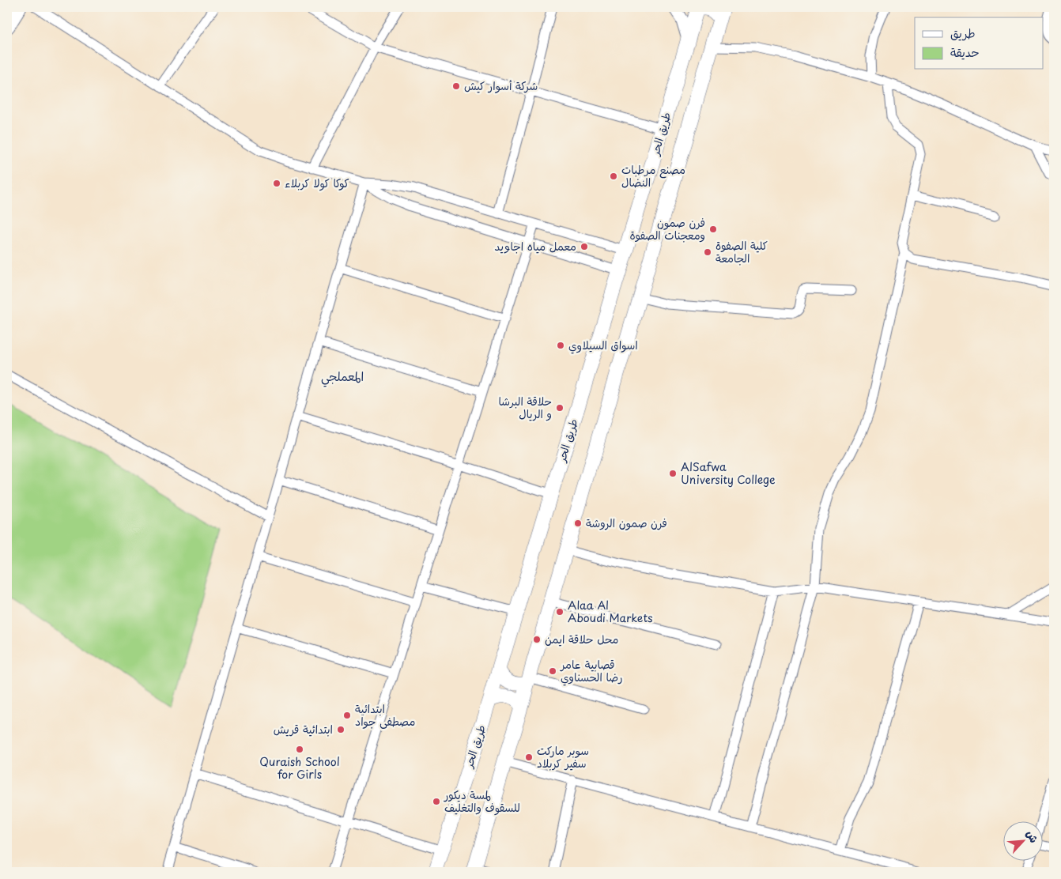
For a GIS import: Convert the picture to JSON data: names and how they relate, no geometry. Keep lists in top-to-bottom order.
{
  "streets": {
    "main road": ["طريق الحر"]
  },
  "districts": ["المعملجي"],
  "places": [
    "شركة أسوار كيش",
    "مصنع مرطبات النضال",
    "كوكا كولا كربلاء",
    "فرن صمون ومعجنات الصفوة",
    "معمل مياه اجاويد",
    "كلية الصفوة الجامعة",
    "اسواق السيلاوي",
    "حلاقة البرشا و الريال",
    "AlSafwa University College",
    "فرن صمون الروشة",
    "Alaa Al Aboudi Markets",
    "محل حلاقة ايمن",
    "قصابية عامر رضا الحسناوي",
    "ابتدائية مصطفى جواد",
    "ابتدائية قريش",
    "Quraish School for Girls",
    "سوبر ماركت سفير كربلاد",
    "لمسة ديكور للسقوف والتغليف"
  ],
  "legend": ["طريق", "حديقة"],
  "north": "top right"
}
